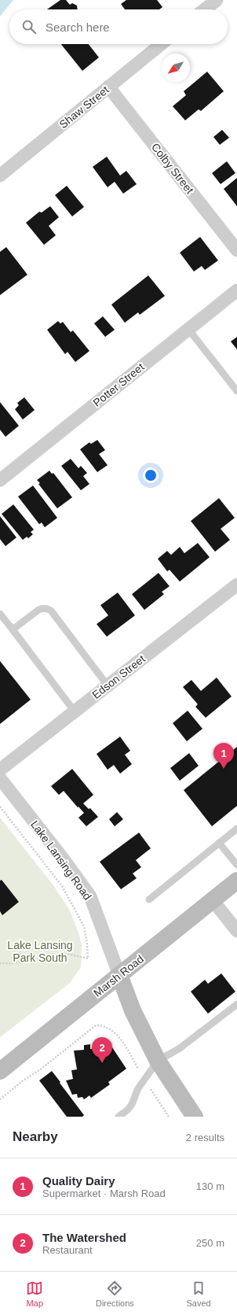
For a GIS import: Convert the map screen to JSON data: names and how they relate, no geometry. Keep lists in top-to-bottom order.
{
  "streets": {
    "main road": ["Lake Lansing Road", "Marsh Road"],
    "street": [
      "Shaw Street",
      "Colby Street",
      "Potter Street",
      "Edson Street"
    ]
  },
  "crossings": [
    ["Shaw Street", "Colby Street"],
    ["Edson Street", "Lake Lansing Road"],
    ["Lake Lansing Road", "Marsh Road"]
  ],
  "parks": ["Lake Lansing Park South"],
  "north": "bottom left",
  "page": {
    "search": "Search here",
    "pins": ["1", "2"],
    "heading": ["Nearby", "2 results"],
    "list": [
      {
        "mark": "1",
        "name": "Quality Dairy",
        "note": "Supermarket · Marsh Road",
        "value": "130 m"
      },
      {
        "mark": "2",
        "name": "The Watershed",
        "note": "Restaurant",
        "value": "250 m"
      }
    ],
    "nav": ["Map", "Directions", "Saved"]
  }
}
